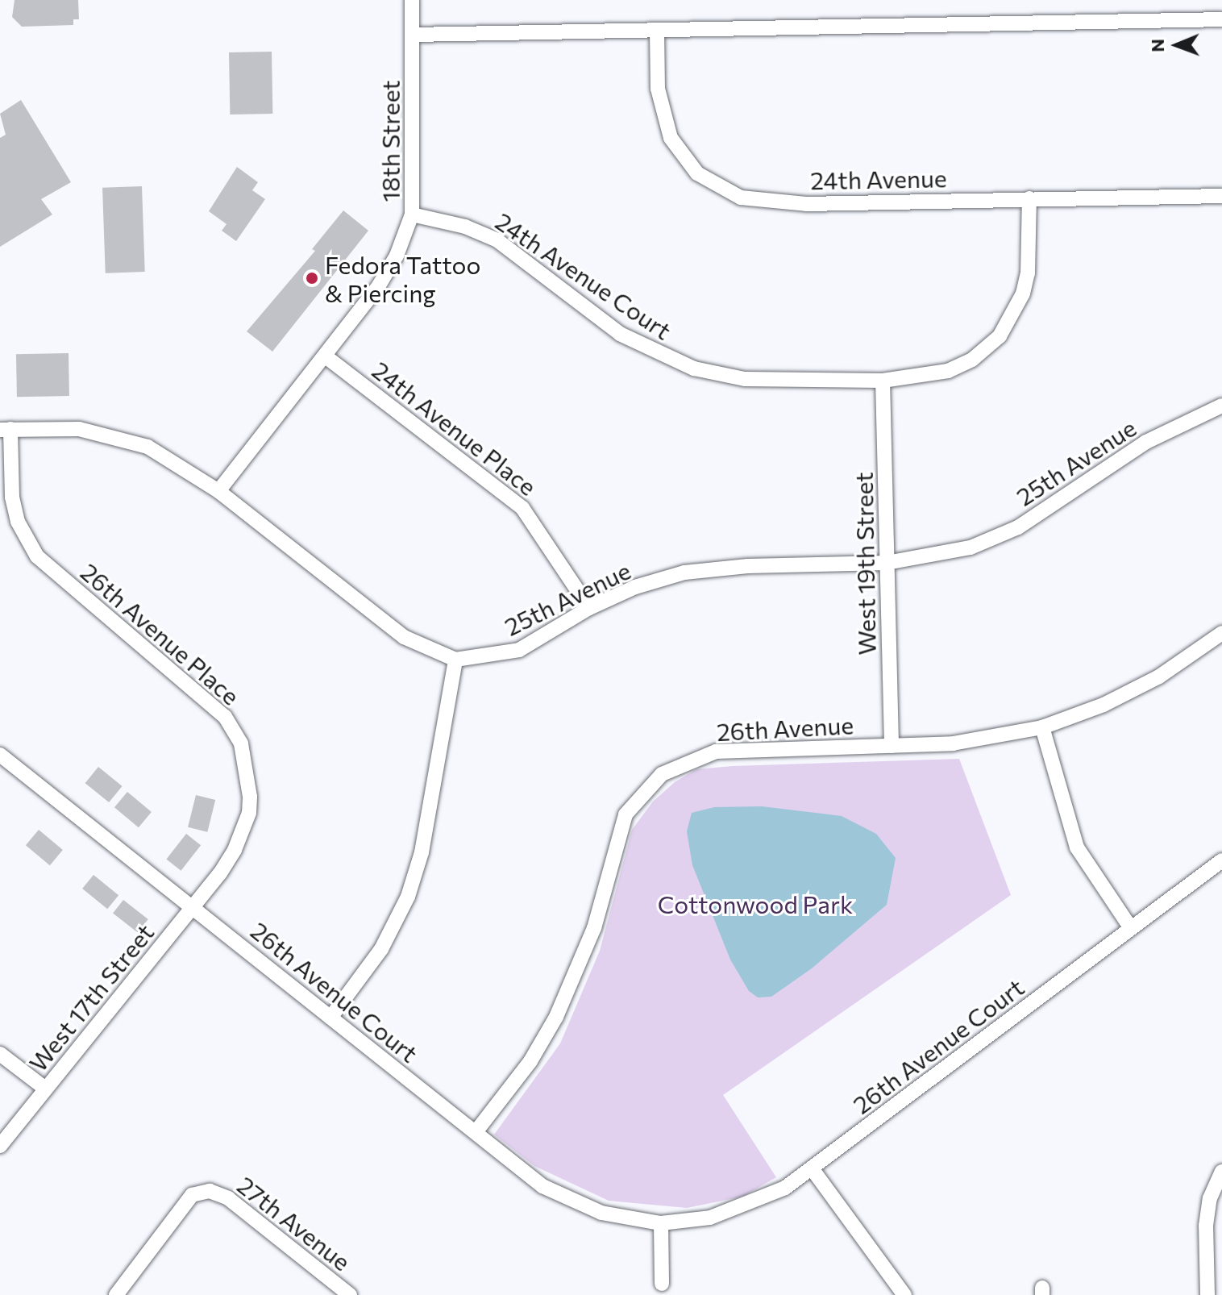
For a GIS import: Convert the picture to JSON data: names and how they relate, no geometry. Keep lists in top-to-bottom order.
{
  "streets": {
    "street": [
      "18th Street",
      "24th Avenue",
      "24th Avenue Court",
      "24th Avenue Place",
      "25th Avenue",
      "West 19th Street",
      "26th Avenue Place",
      "26th Avenue",
      "26th Avenue Court",
      "West 17th Street",
      "27th Avenue"
    ]
  },
  "crossings": [
    ["18th Street", "24th Avenue Court"],
    ["18th Street", "24th Avenue Place"],
    ["24th Avenue", "24th Avenue Court"],
    ["24th Avenue Court", "West 19th Street"],
    ["24th Avenue Place", "25th Avenue"],
    ["25th Avenue", "West 19th Street"],
    ["West 19th Street", "26th Avenue"],
    ["26th Avenue Place", "26th Avenue Court"],
    ["26th Avenue Place", "West 17th Street"],
    ["26th Avenue", "26th Avenue Court"],
    ["26th Avenue Court", "West 17th Street"]
  ],
  "parks": ["Cottonwood Park"],
  "places": ["Fedora Tattoo & Piercing"],
  "north": "left"
}
